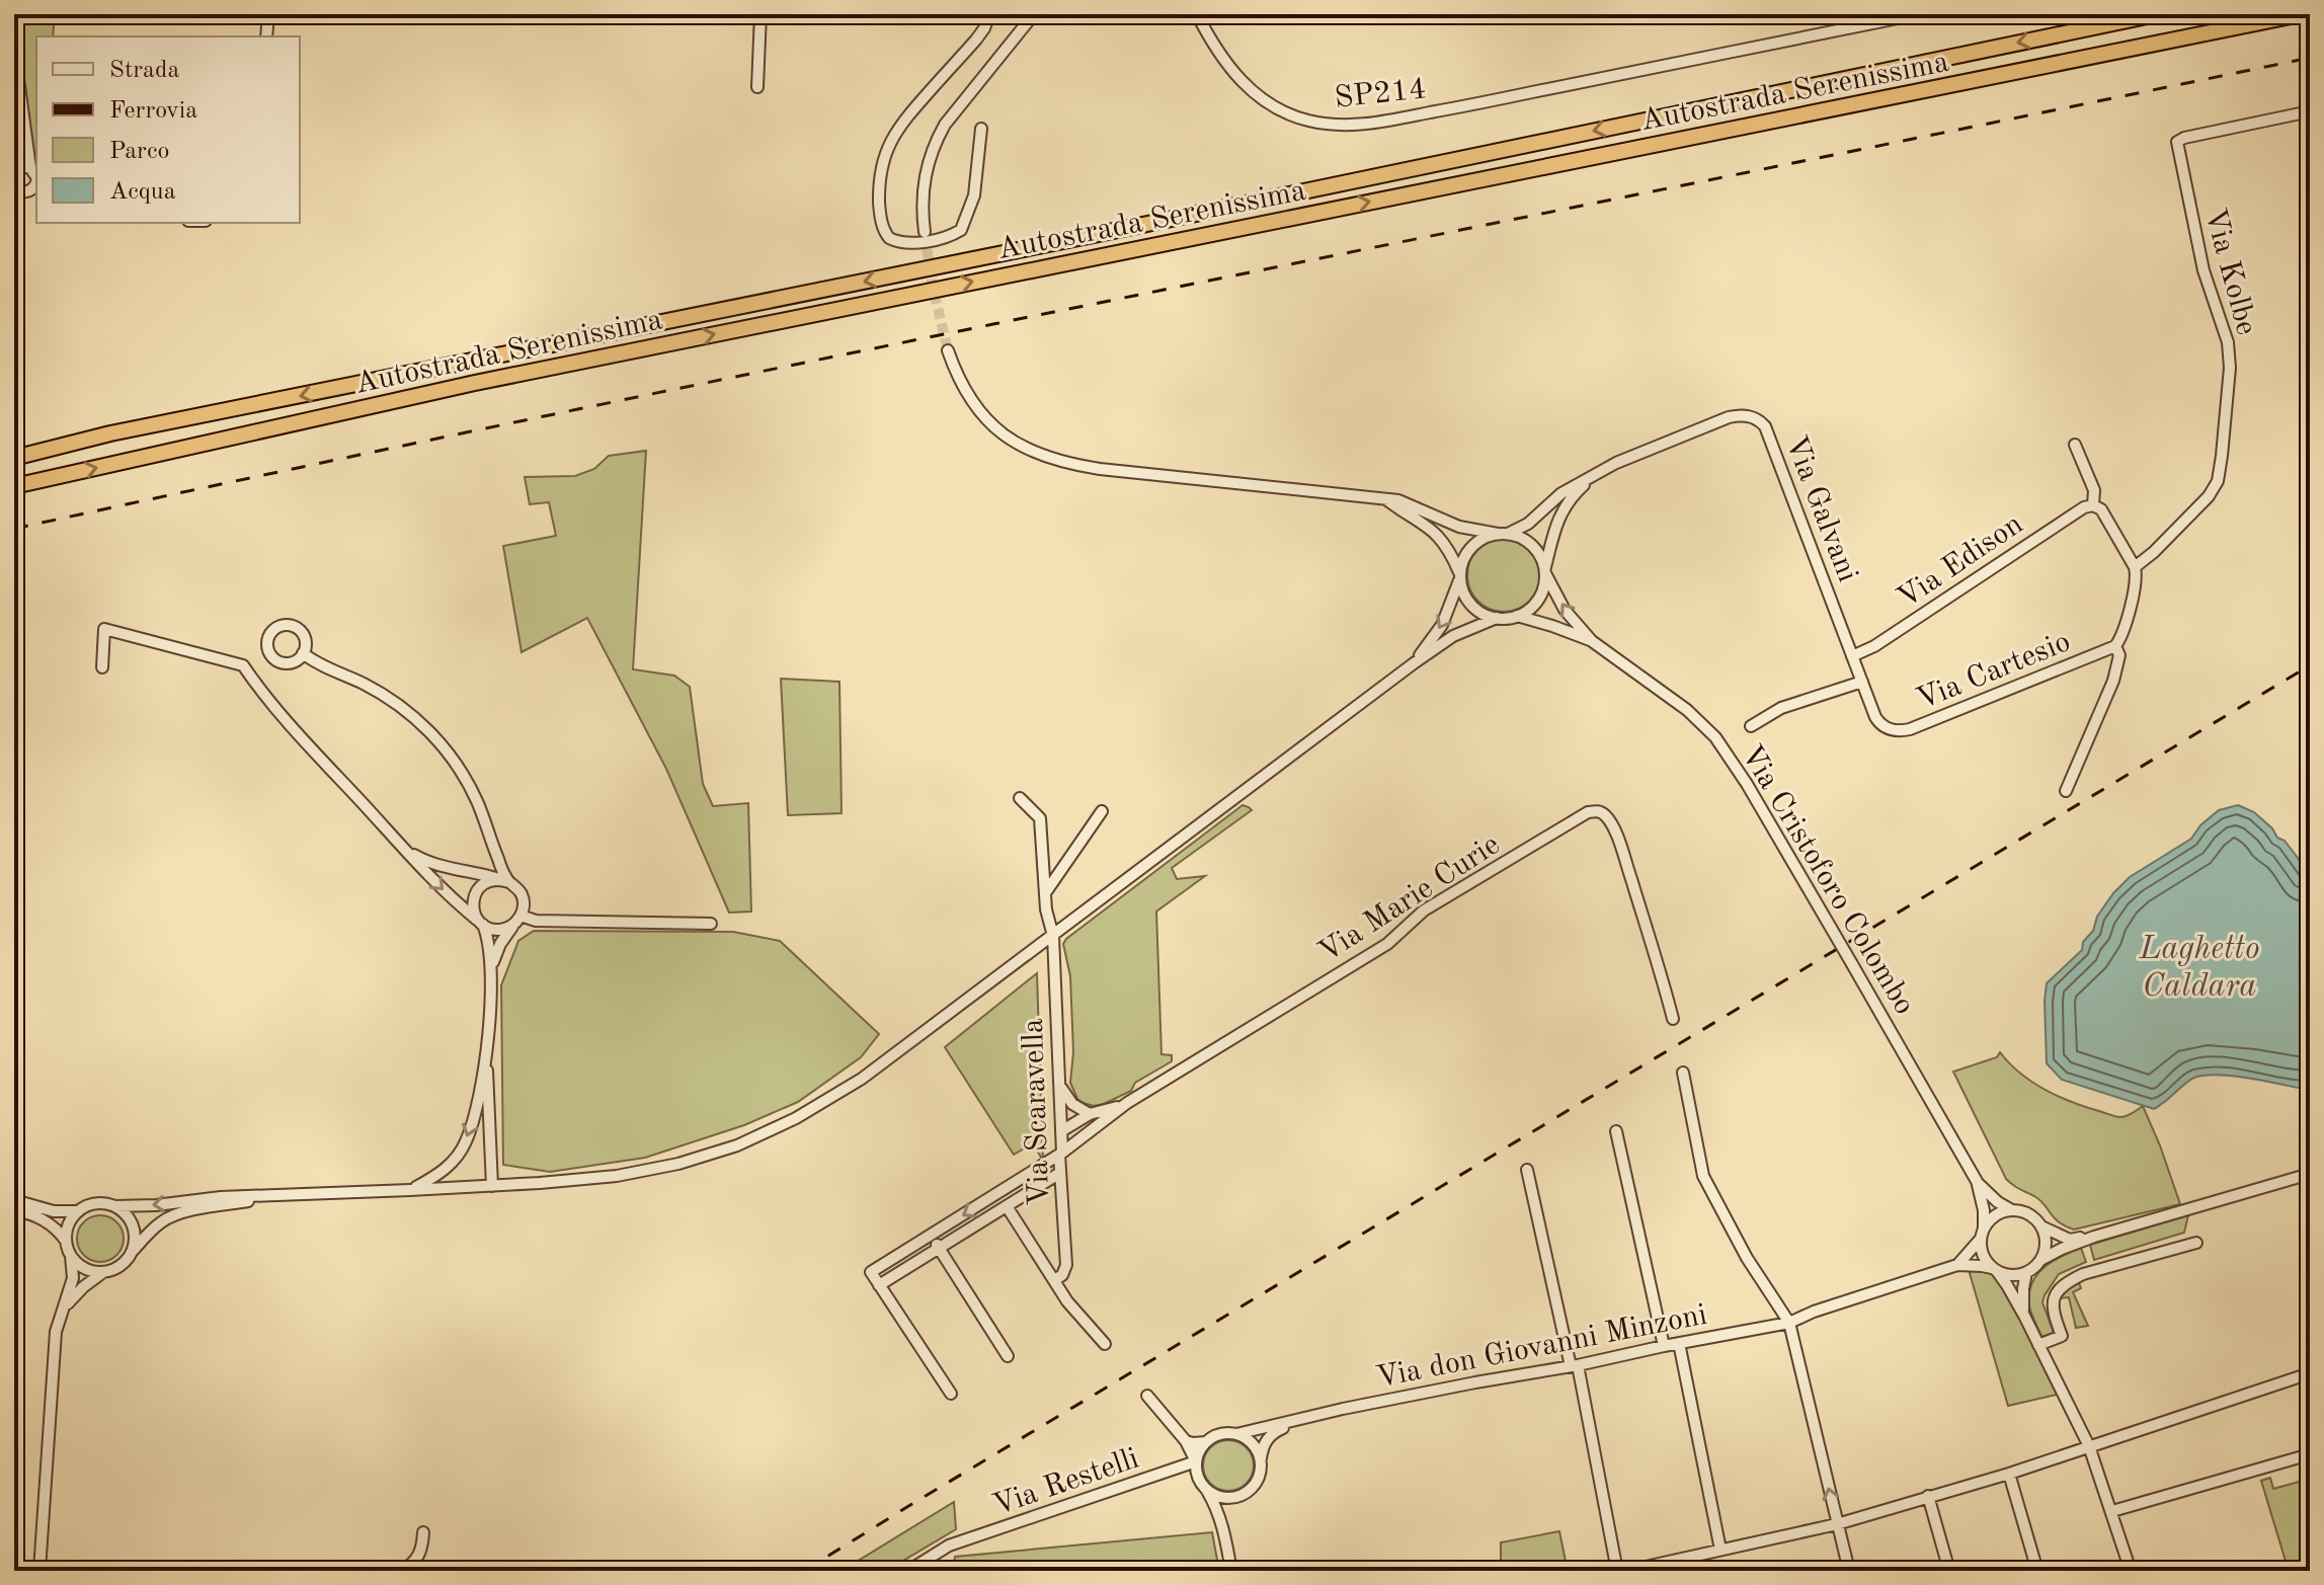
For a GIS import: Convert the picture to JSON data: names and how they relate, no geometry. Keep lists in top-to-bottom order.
{
  "streets": {
    "highway": ["Autostrada Serenissima"],
    "street": [
      "SP214",
      "Via Kolbe",
      "Via Galvani",
      "Via Edison",
      "Via Cartesio",
      "Via Cristoforo Colombo",
      "Via Marie Curie",
      "Via Scaravella",
      "Via don Giovanni Minzoni",
      "Via Restelli"
    ]
  },
  "crossings": [
    ["Via Galvani", "Via Edison"],
    ["Via Galvani", "Via Cartesio"],
    ["Via Galvani", "Via Cristoforo Colombo"],
    ["Via Marie Curie", "Via Scaravella"],
    ["Via don Giovanni Minzoni", "Via Restelli"]
  ],
  "water": ["Laghetto Caldara"],
  "legend": [
    "Strada",
    "Ferrovia",
    "Parco",
    "Acqua"
  ]
}
